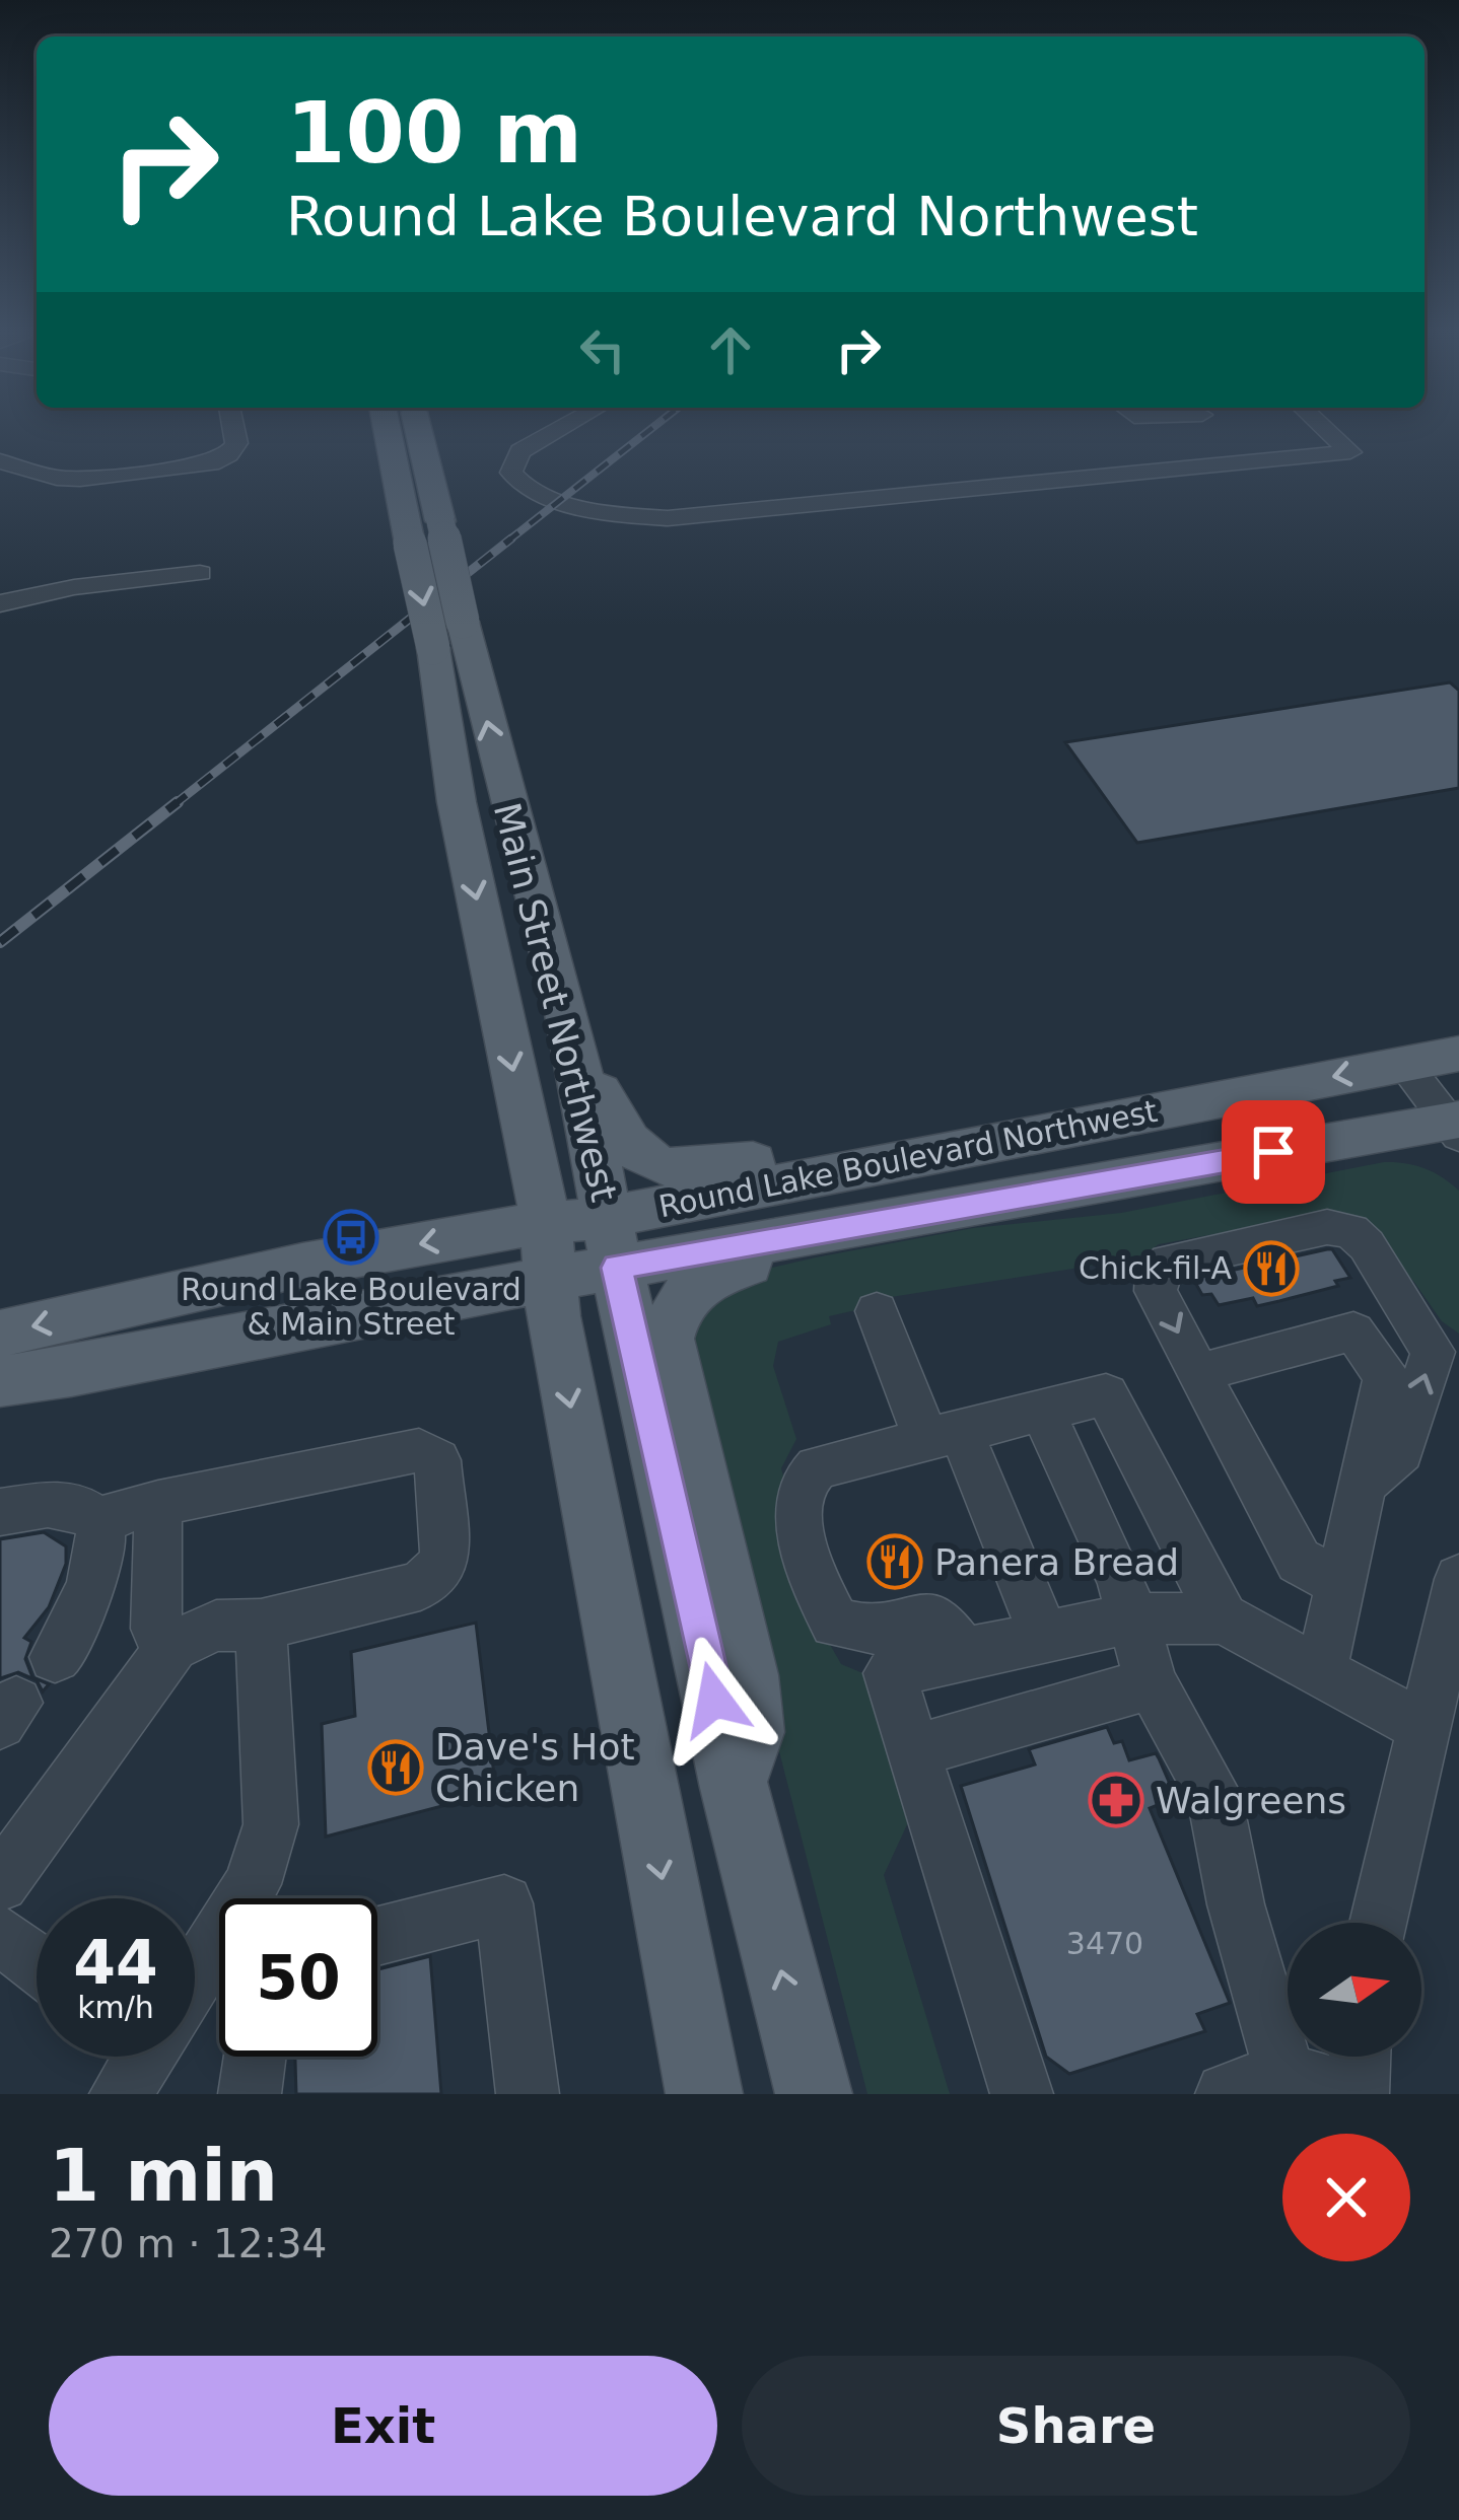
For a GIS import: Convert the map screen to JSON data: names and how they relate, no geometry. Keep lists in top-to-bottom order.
{
  "streets": {
    "main road": ["Main Street Northwest", "Round Lake Boulevard Northwest"]
  },
  "crossings": [
    ["Main Street Northwest", "Round Lake Boulevard Northwest"]
  ],
  "places": {
    "bus stop": ["Round Lake Boulevard & Main Street"],
    "restaurant": ["Chick-fil-A", "Panera Bread", "Dave's Hot Chicken"],
    "pharmacy": ["Walgreens"]
  },
  "house_numbers": ["3470"],
  "north": "right",
  "page": {
    "turn": ["100 m", "Round Lake Boulevard Northwest"],
    "speed": "44 km/h",
    "limit": "50",
    "heading": ["1 min", "270 m · 12:34"],
    "buttons": ["Exit", "Share"]
  }
}
